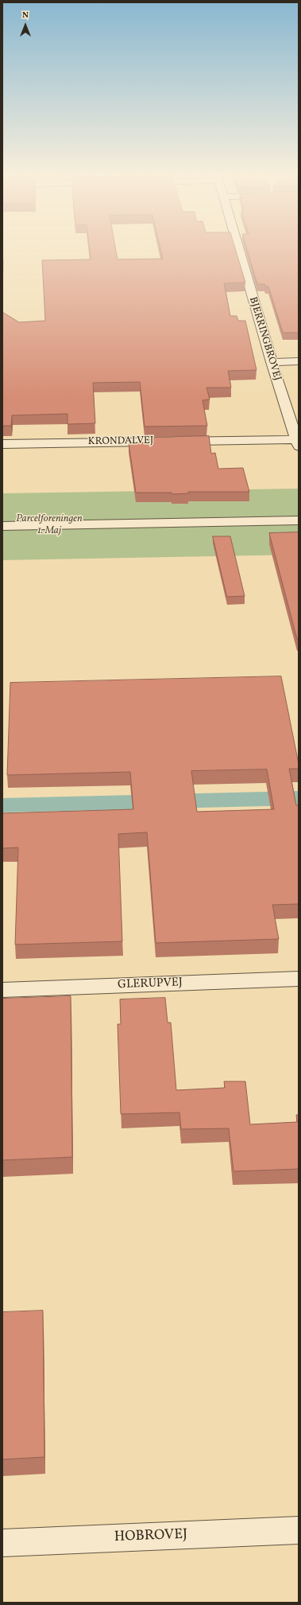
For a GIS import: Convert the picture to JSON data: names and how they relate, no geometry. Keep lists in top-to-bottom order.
{
  "streets": {
    "street": [
      "BJERRINGBROVEJ",
      "KRONDALVEJ",
      "GLERUPVEJ",
      "HOBROVEJ"
    ]
  },
  "crossings": [
    ["BJERRINGBROVEJ", "KRONDALVEJ"]
  ],
  "parks": ["Parcelforeningen 1. Maj"],
  "north": "top"
}
